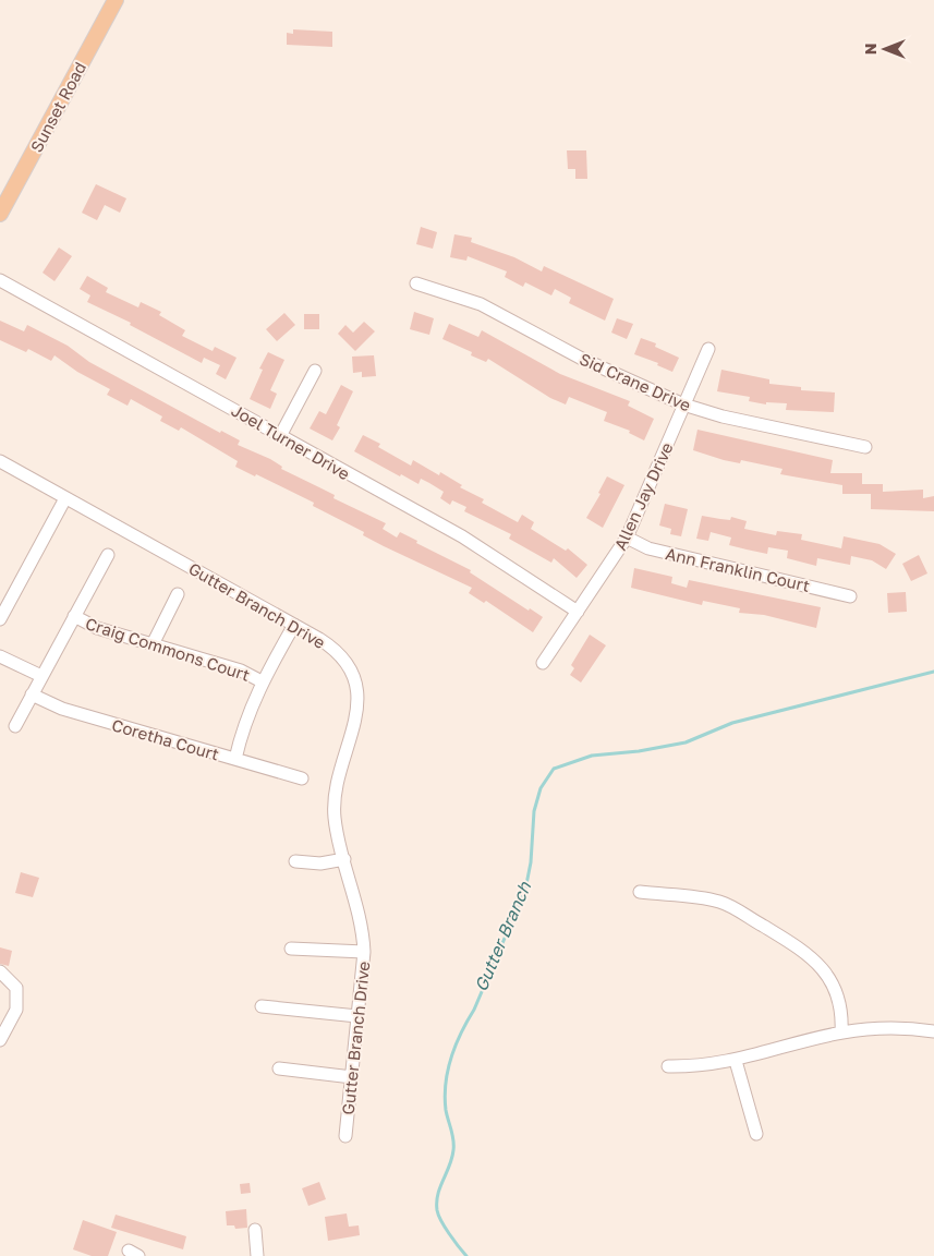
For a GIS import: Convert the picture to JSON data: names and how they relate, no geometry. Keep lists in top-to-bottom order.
{
  "streets": {
    "main road": ["Sunset Road"],
    "street": [
      "Sid Crane Drive",
      "Joel Turner Drive",
      "Allen Jay Drive",
      "Ann Franklin Court",
      "Gutter Branch Drive",
      "Craig Commons Court",
      "Coretha Court"
    ]
  },
  "crossings": [
    ["Sid Crane Drive", "Allen Jay Drive"],
    ["Joel Turner Drive", "Allen Jay Drive"],
    ["Allen Jay Drive", "Ann Franklin Court"]
  ],
  "water": ["Gutter Branch"],
  "north": "left"
}
